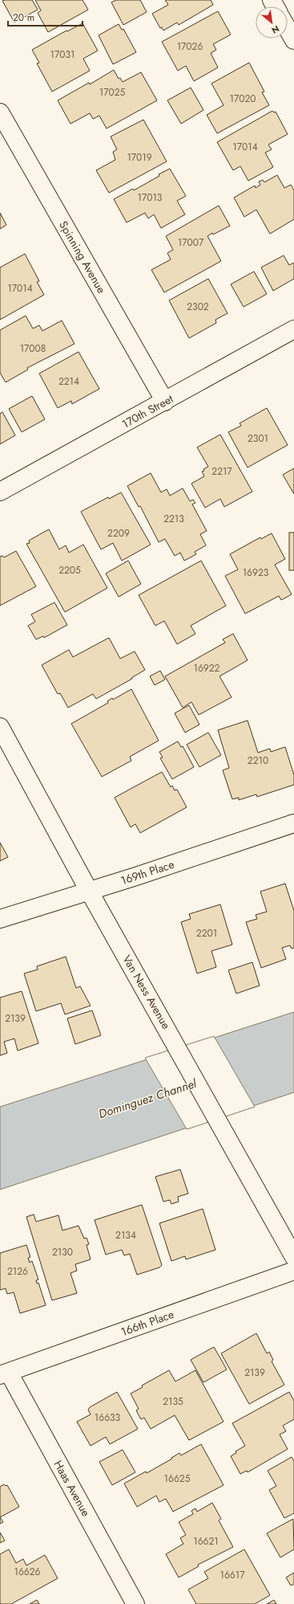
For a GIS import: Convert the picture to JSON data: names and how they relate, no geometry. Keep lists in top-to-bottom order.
{
  "streets": {
    "street": [
      "Spinning Avenue",
      "170th Street",
      "169th Place",
      "Van Ness Avenue",
      "166th Place",
      "Haas Avenue"
    ]
  },
  "crossings": [
    ["Spinning Avenue", "170th Street"],
    ["169th Place", "Van Ness Avenue"],
    ["166th Place", "Haas Avenue"]
  ],
  "water": ["Dominguez Channel"],
  "house_numbers": [
    "17026",
    "17031",
    "17025",
    "17020",
    "17014",
    "17019",
    "17013",
    "17007",
    "17014",
    "2302",
    "17008",
    "2214",
    "2301",
    "2217",
    "2213",
    "2209",
    "2205",
    "16923",
    "16922",
    "2210",
    "2201",
    "2139",
    "2134",
    "2130",
    "2126",
    "2139",
    "2135",
    "16633",
    "16625",
    "16621",
    "16626",
    "16617"
  ],
  "scale_bar": "20 m",
  "north": "bottom right"
}
